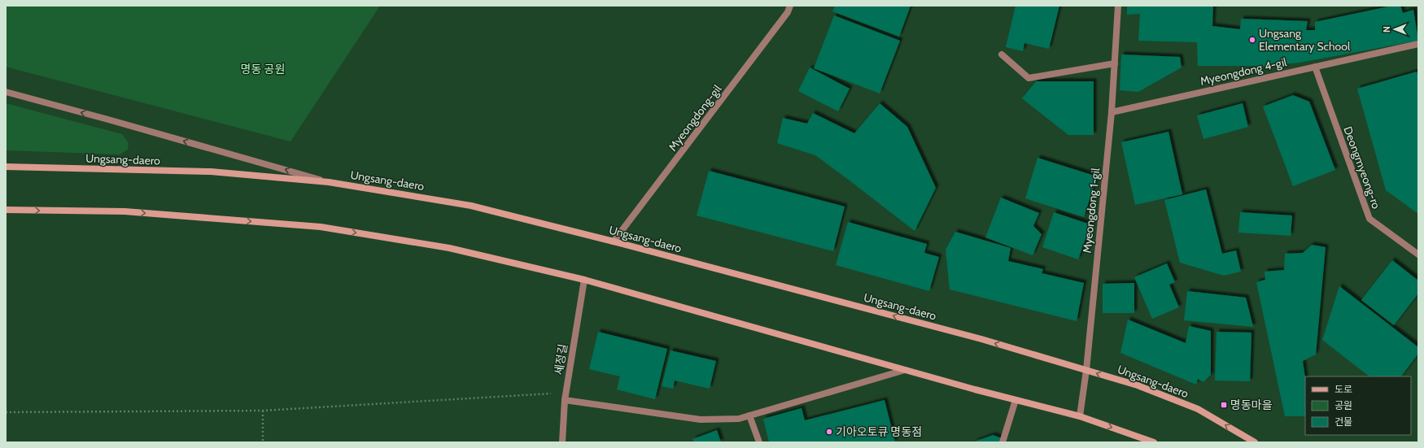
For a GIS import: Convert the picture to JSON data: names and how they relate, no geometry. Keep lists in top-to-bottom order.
{
  "streets": {
    "main road": ["Ungsang-daero"],
    "street": [
      "Myeongdong 4-gil",
      "Myeongdong-gil",
      "Deongmyeong-ro",
      "Myeongdong 1-gil",
      "세정길"
    ]
  },
  "crossings": [
    ["Myeongdong 4-gil", "Deongmyeong-ro"],
    ["Myeongdong 4-gil", "Myeongdong 1-gil"],
    ["Myeongdong-gil", "Ungsang-daero"],
    ["Ungsang-daero", "Myeongdong 1-gil"]
  ],
  "parks": ["명동 공원"],
  "places": {
    "other": ["Ungsang Elementary School", "기아오토큐 명동점"],
    "transit": ["명동마을"]
  },
  "legend": ["도로", "공원", "건물"],
  "north": "left"
}
